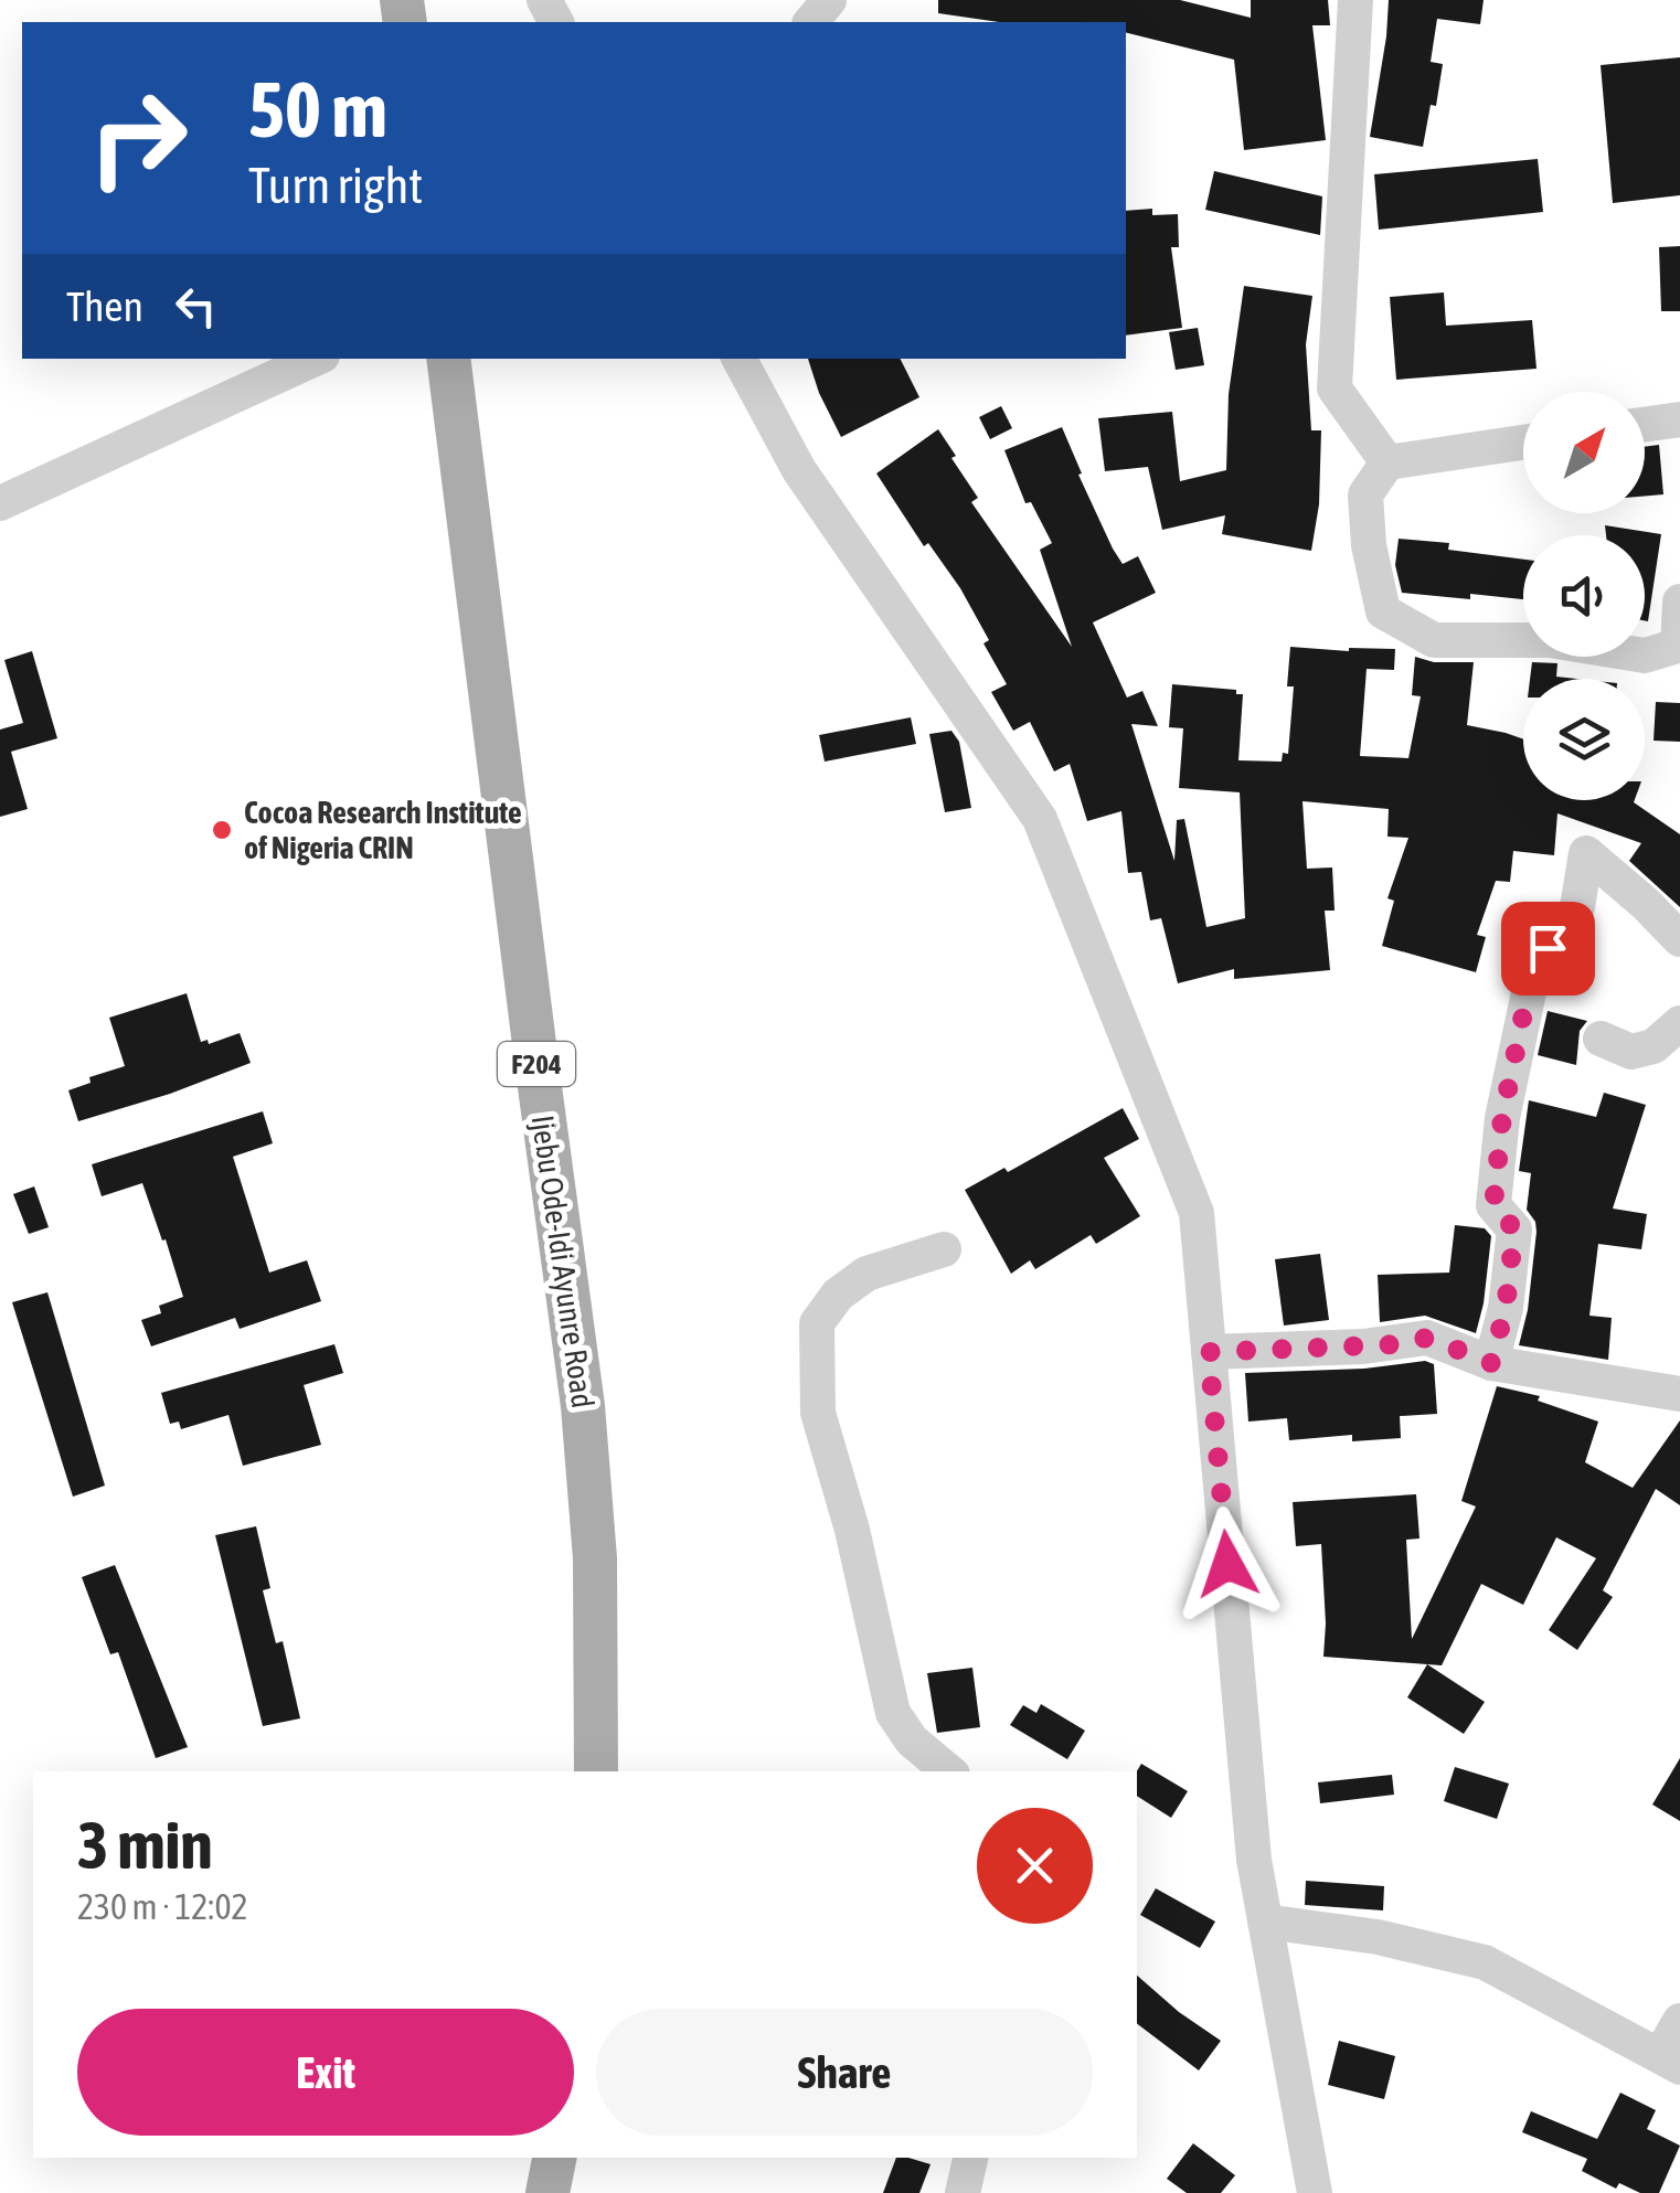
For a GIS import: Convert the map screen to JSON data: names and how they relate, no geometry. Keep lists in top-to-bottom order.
{
  "streets": {
    "main road": ["F204", "Ijebu Ode-Idi Ayunre Road"]
  },
  "places": ["Cocoa Research Institute of Nigeria CRIN"],
  "north": "top right",
  "page": {
    "turn": ["50 m", "Turn right"],
    "then": "Then",
    "heading": ["3 min", "230 m · 12:02"],
    "buttons": ["Exit", "Share"]
  }
}
